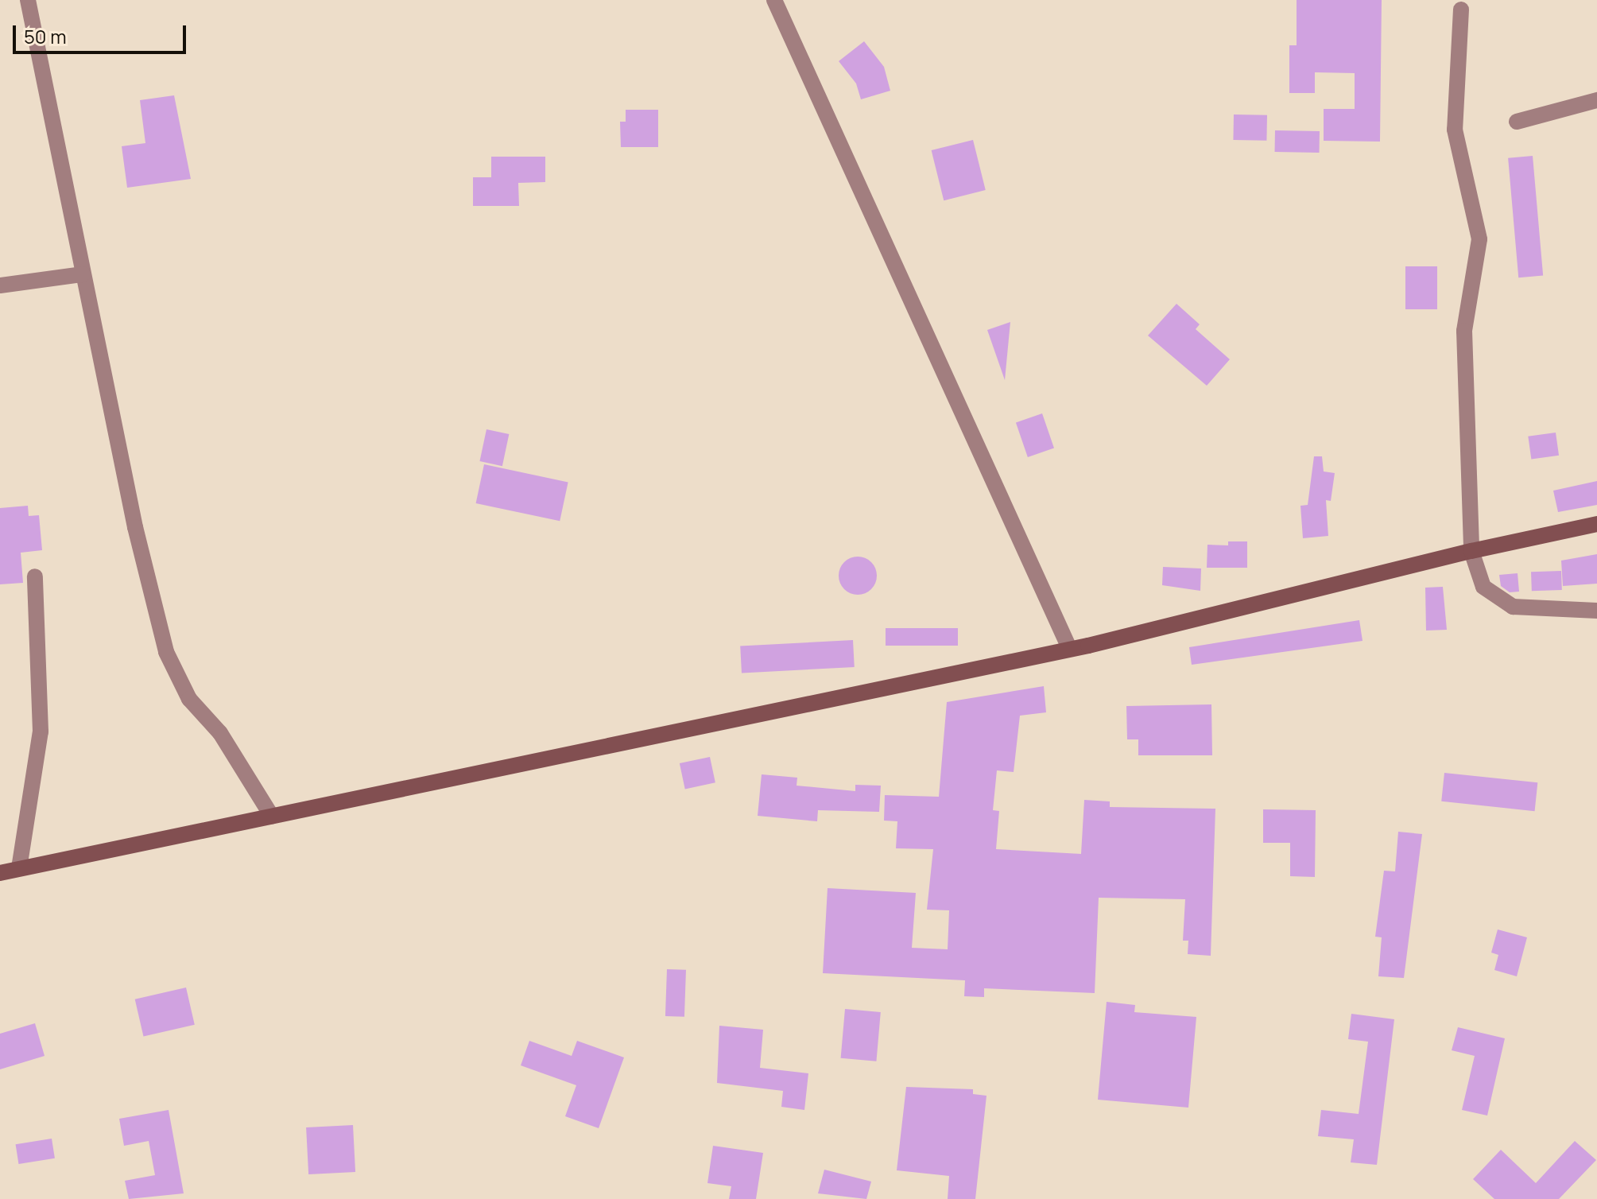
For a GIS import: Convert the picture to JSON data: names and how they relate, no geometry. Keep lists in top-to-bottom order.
{
  "scale_bar": "50 m"
}
